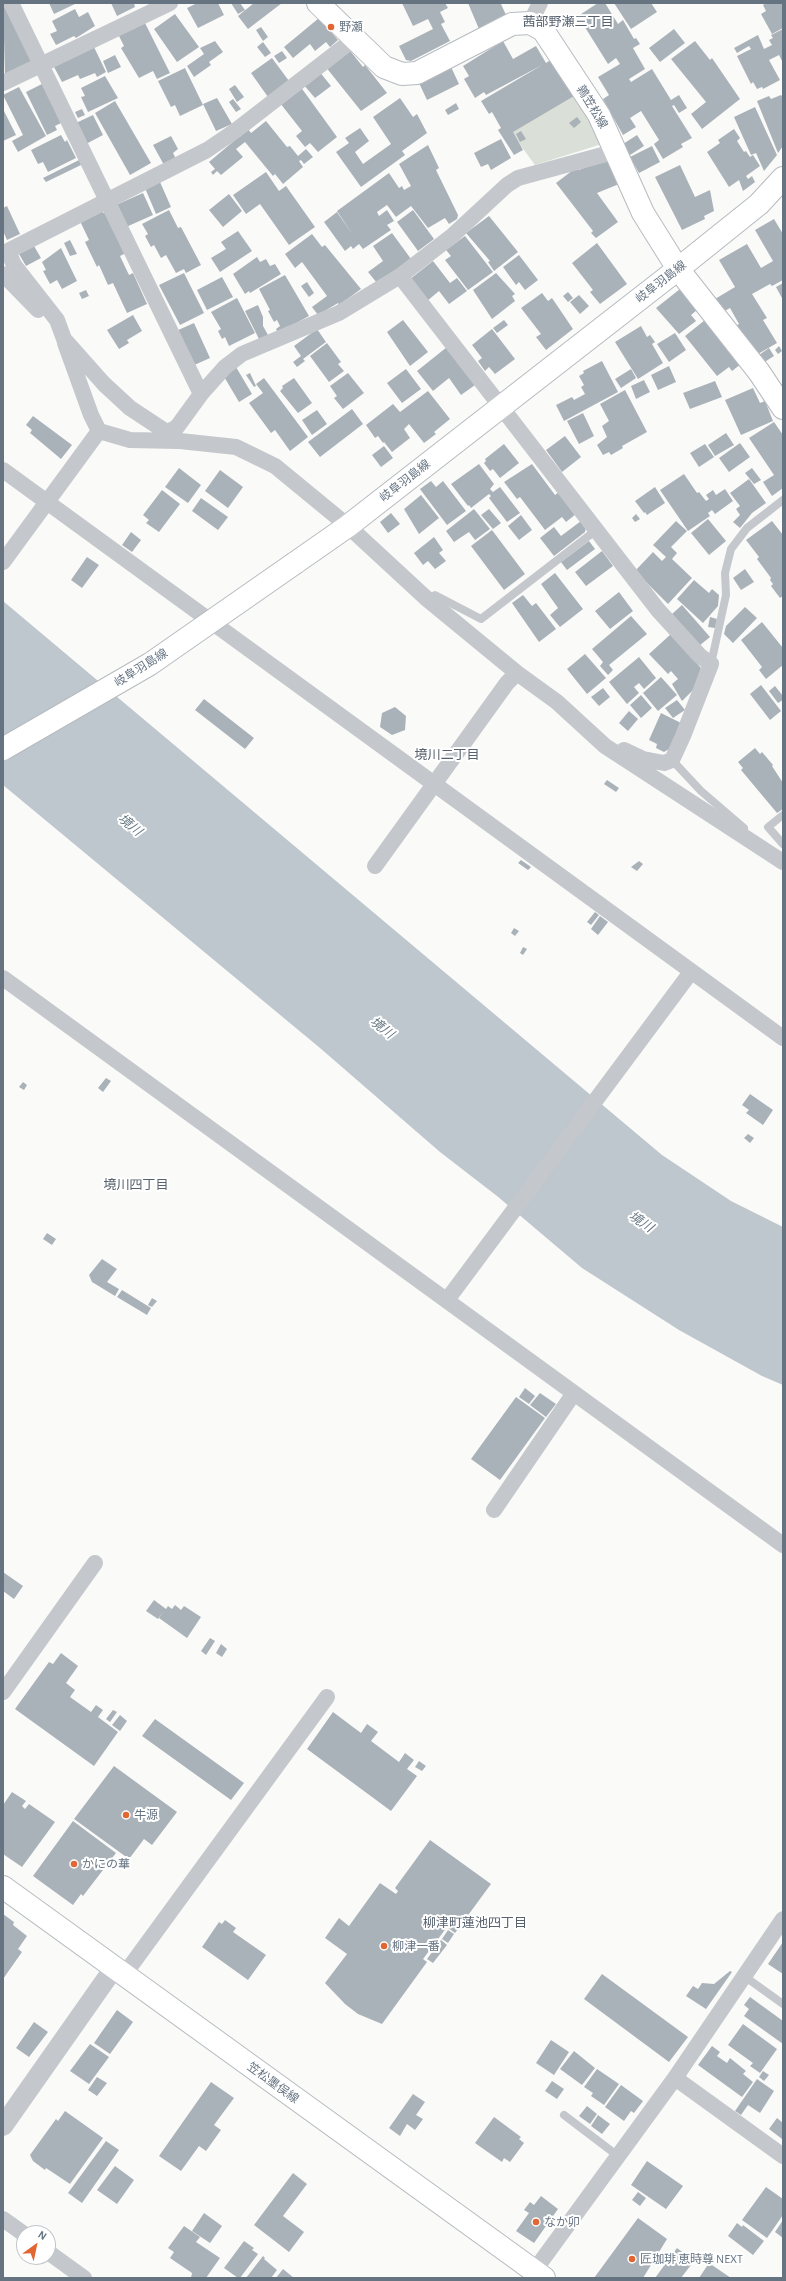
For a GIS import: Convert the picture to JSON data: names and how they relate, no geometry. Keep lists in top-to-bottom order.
{
  "streets": {
    "main road": ["鶉笠松線", "岐阜羽島線", "笠松墨俣線"]
  },
  "crossings": [
    ["鶉笠松線", "岐阜羽島線"]
  ],
  "districts": [
    "茜部野瀬三丁目",
    "境川二丁目",
    "境川四丁目",
    "柳津町蓮池四丁目"
  ],
  "water": ["境川"],
  "places": [
    "野瀬",
    "牛源",
    "かにの華",
    "柳津一番",
    "なか卯",
    "匠珈琲 恵時尊 NEXT"
  ],
  "north": "top right"
}
